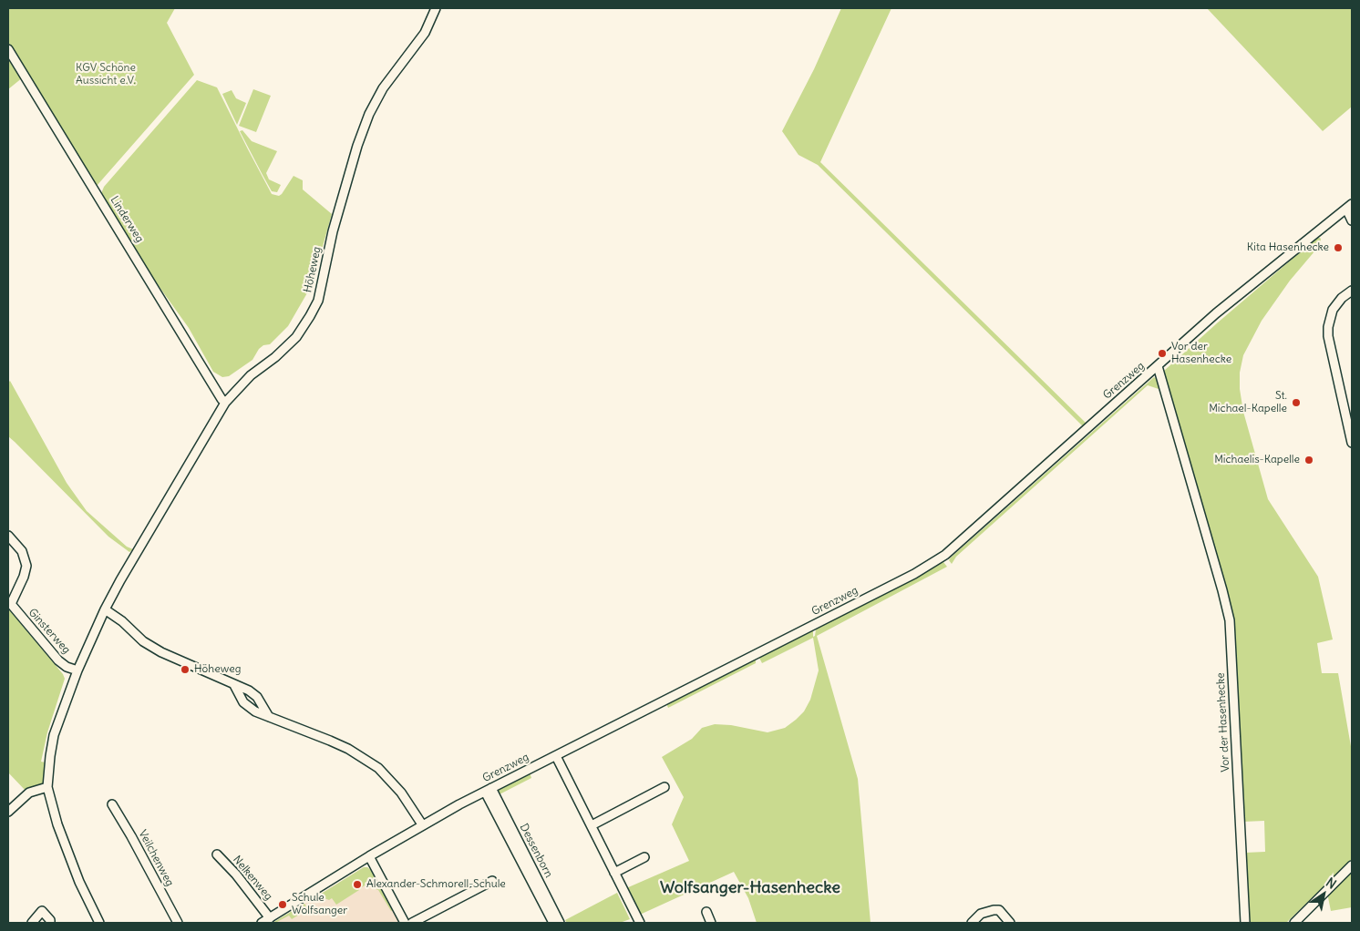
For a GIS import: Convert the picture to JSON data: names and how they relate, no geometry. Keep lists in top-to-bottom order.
{
  "streets": {
    "street": [
      "Linderweg",
      "Höheweg",
      "Grenzweg",
      "Ginsterweg",
      "Vor der Hasenhecke",
      "Dessenborn",
      "Veilchenweg",
      "Nelkenweg"
    ]
  },
  "crossings": [
    ["Linderweg", "Höheweg"],
    ["Höheweg", "Ginsterweg"],
    ["Grenzweg", "Vor der Hasenhecke"],
    ["Grenzweg", "Dessenborn"],
    ["Grenzweg", "Nelkenweg"]
  ],
  "districts": ["Wolfsanger-Hasenhecke"],
  "parks": ["KGV Schöne Aussicht e.V."],
  "places": [
    "Kita Hasenhecke",
    "Vor der Hasenhecke",
    "St. Michael-Kapelle",
    "Michaelis-Kapelle",
    "Höheweg",
    "Alexander-Schmorell-Schule",
    "Schule Wolfsanger"
  ],
  "north": "top right"
}
